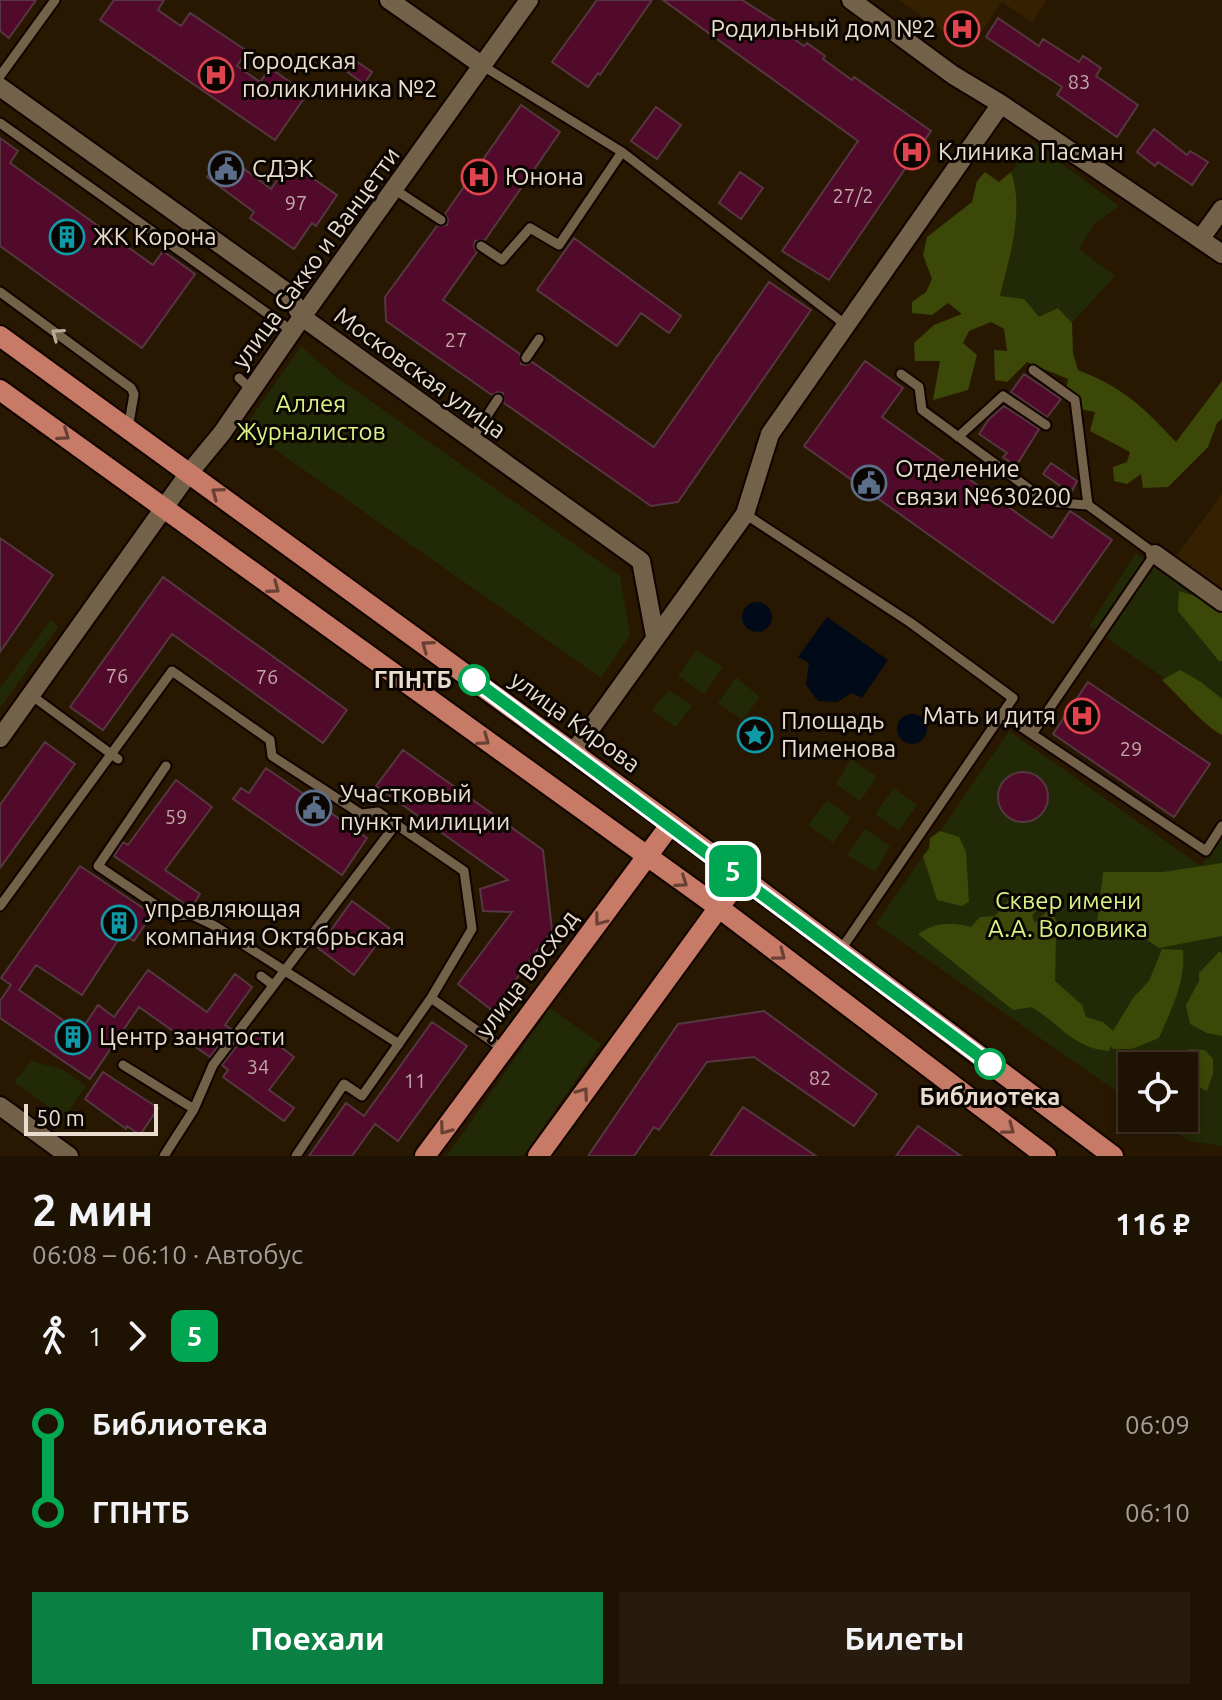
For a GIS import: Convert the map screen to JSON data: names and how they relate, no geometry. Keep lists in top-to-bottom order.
{
  "streets": {
    "main road": ["улица Кирова", "улица Восход"],
    "street": ["улица Сакко и Ванцетти", "Московская улица"]
  },
  "crossings": [
    ["улица Сакко и Ванцетти", "Московская улица"],
    ["улица Сакко и Ванцетти", "улица Кирова"],
    ["улица Кирова", "улица Восход"]
  ],
  "parks": ["Аллея Журналистов", "Cквер имени А.А. Воловика"],
  "places": {
    "hospital": [
      "Родильный дом №2",
      "Городская поликлиника №2",
      "Клиника Пасман",
      "Юнона",
      "Мать и дитя"
    ],
    "public building": ["СДЭК", "Отделение связи №630200", "Участковый пункт милиции"],
    "building": ["ЖК Корона", "управляющая компания Октябрьская", "Центр занятости"],
    "other": ["ГПНТБ", "Библиотека"],
    "place": ["Площадь Пименова"]
  },
  "lines": ["bus line 5"],
  "house_numbers": [
    "83",
    "27/2",
    "97",
    "27",
    "76",
    "76",
    "29",
    "59",
    "34",
    "82",
    "11"
  ],
  "scale_bar": "50 m",
  "page": {
    "on_map": "5",
    "scale": "50 m",
    "heading": ["2 мин", "06:08 – 06:10 · Автобус", "116 ₽"],
    "legs": ["1", "5"],
    "list": [
      {
        "name": "Библиотека",
        "value": "06:09"
      },
      {
        "name": "ГПНТБ",
        "value": "06:10"
      }
    ],
    "buttons": ["Поехали", "Билеты"]
  }
}
